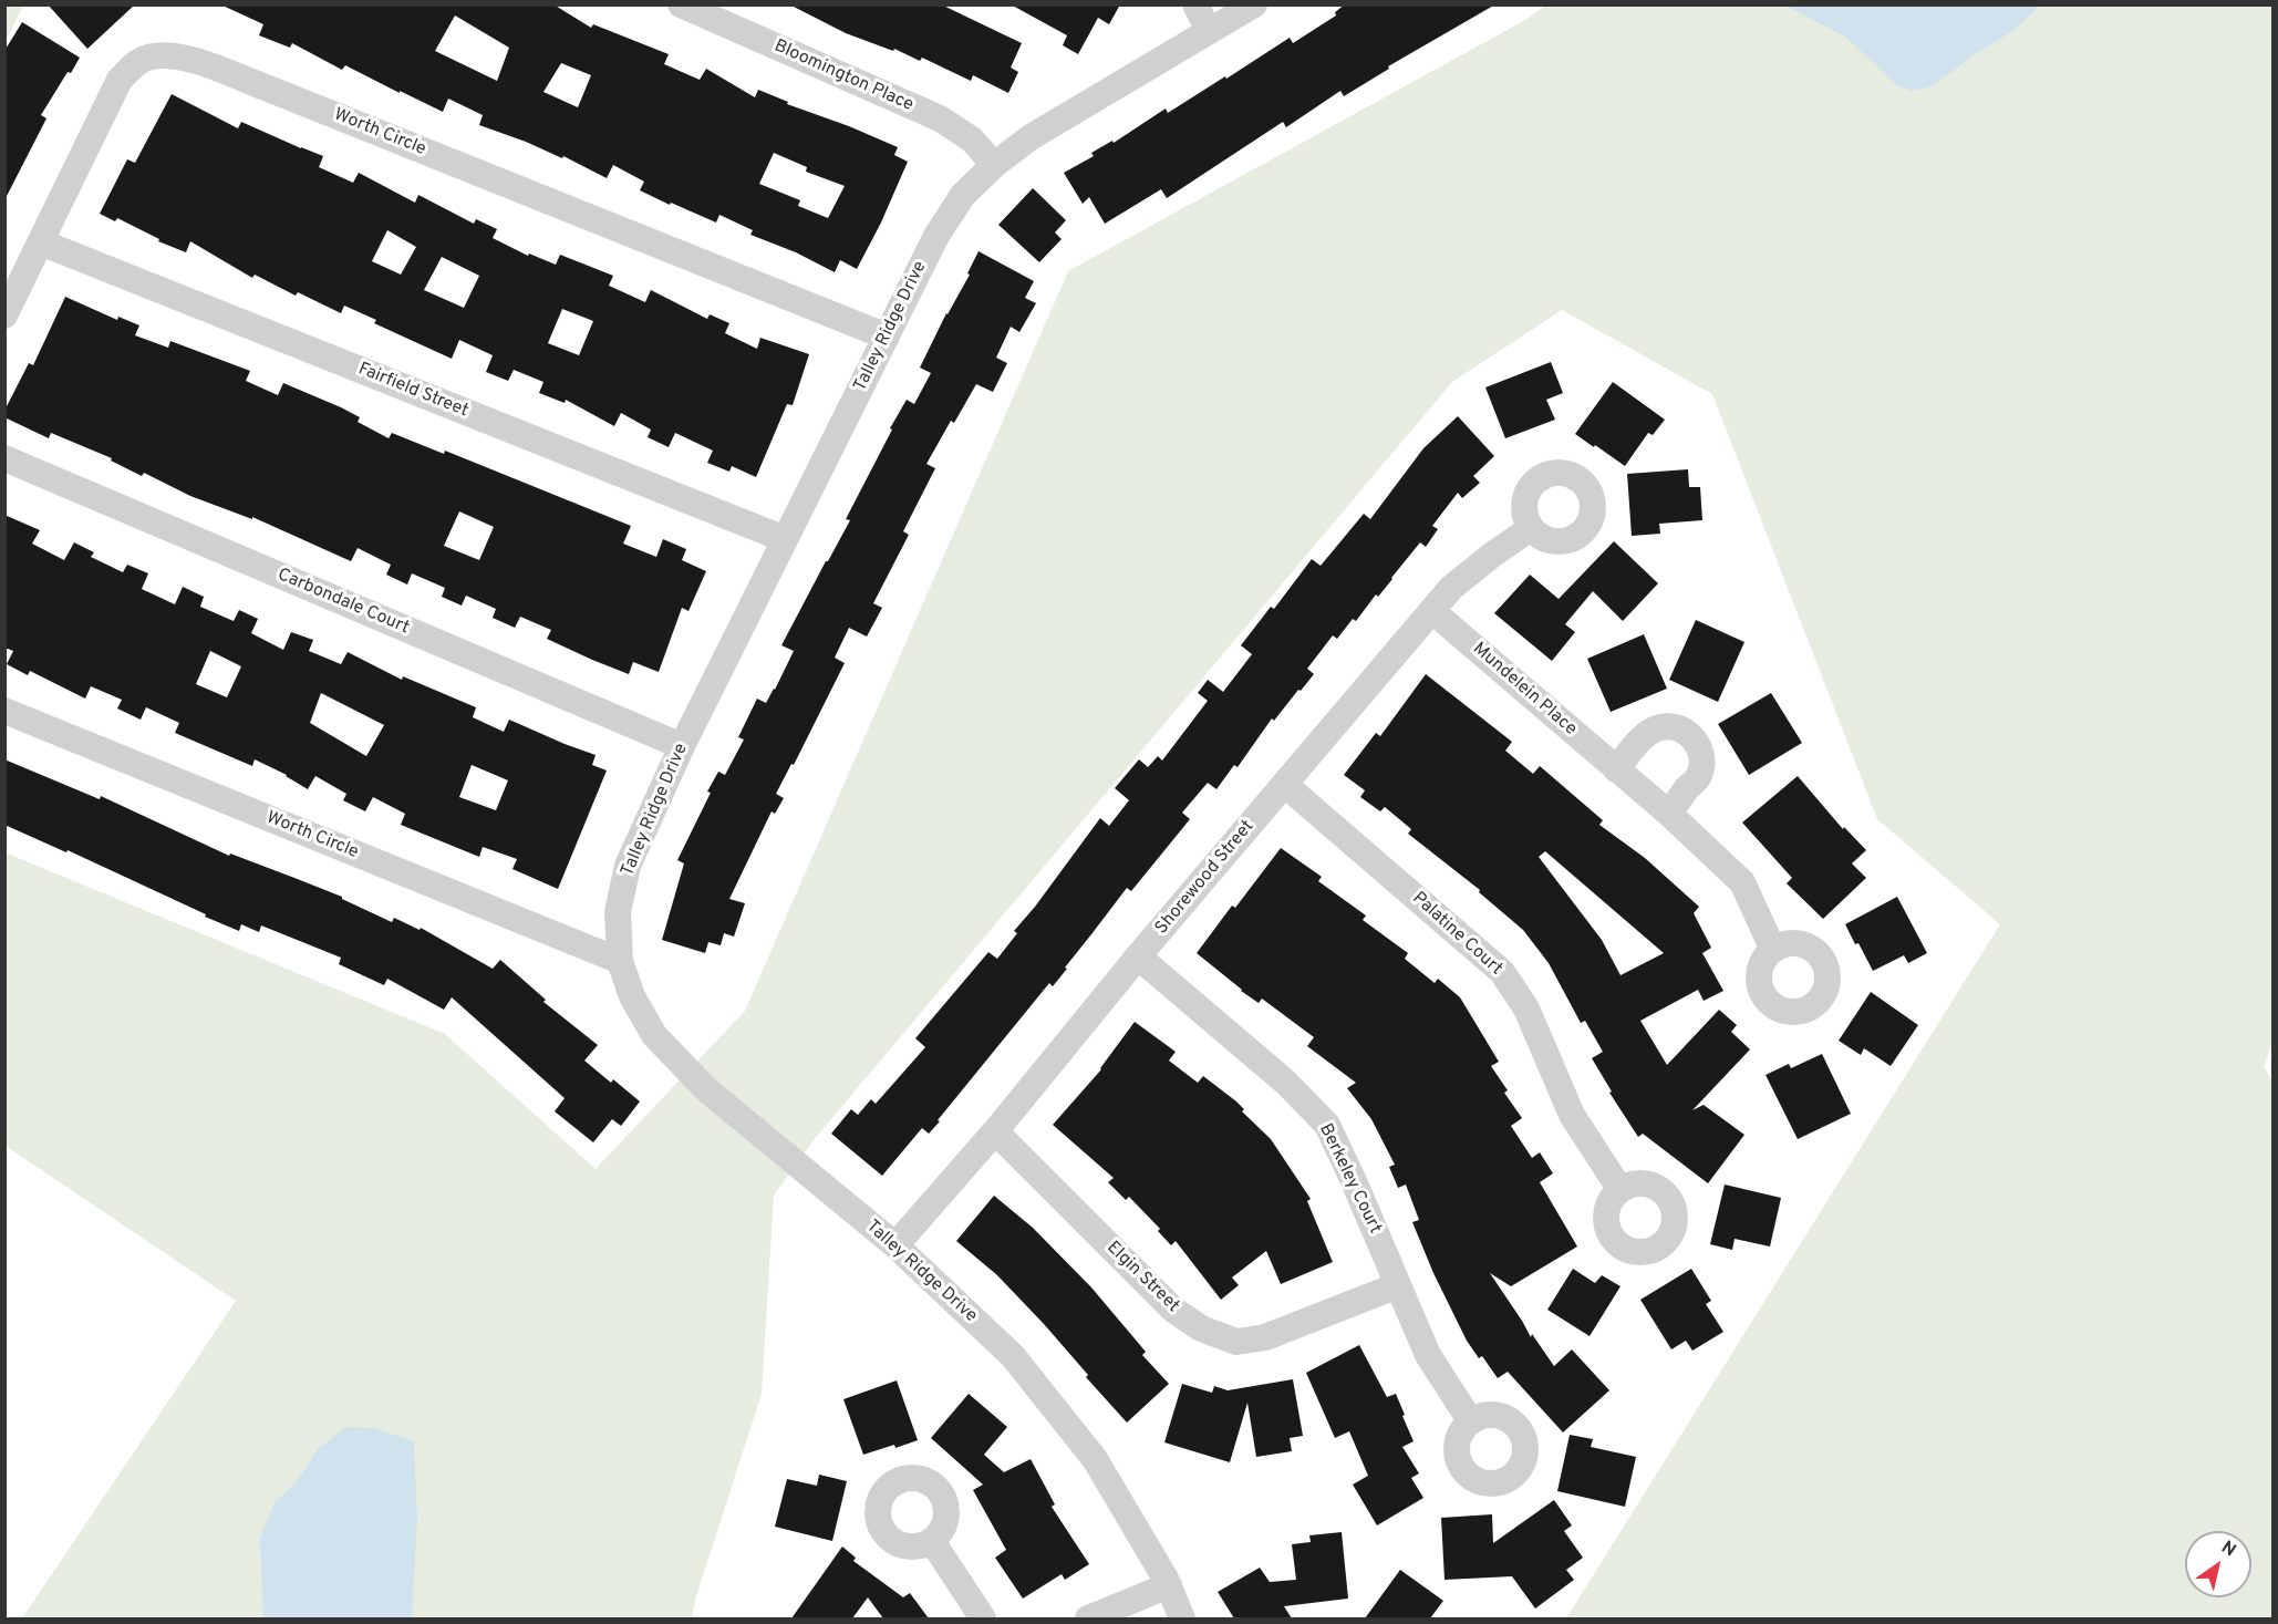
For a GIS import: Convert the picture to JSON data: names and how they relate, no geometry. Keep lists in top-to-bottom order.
{
  "streets": {
    "street": [
      "Bloomington Place",
      "Worth Circle",
      "Talley Ridge Drive",
      "Fairfield Street",
      "Carbondale Court",
      "Mundelein Place",
      "Shorewood Street",
      "Palatine Court",
      "Berkeley Court",
      "Elgin Street"
    ]
  },
  "crossings": [
    ["Bloomington Place", "Talley Ridge Drive"],
    ["Worth Circle", "Talley Ridge Drive"],
    ["Worth Circle", "Fairfield Street"],
    ["Talley Ridge Drive", "Fairfield Street"],
    ["Talley Ridge Drive", "Carbondale Court"],
    ["Talley Ridge Drive", "Shorewood Street"],
    ["Mundelein Place", "Shorewood Street"],
    ["Shorewood Street", "Palatine Court"],
    ["Shorewood Street", "Berkeley Court"],
    ["Shorewood Street", "Elgin Street"],
    ["Berkeley Court", "Elgin Street"]
  ],
  "north": "top right"
}
